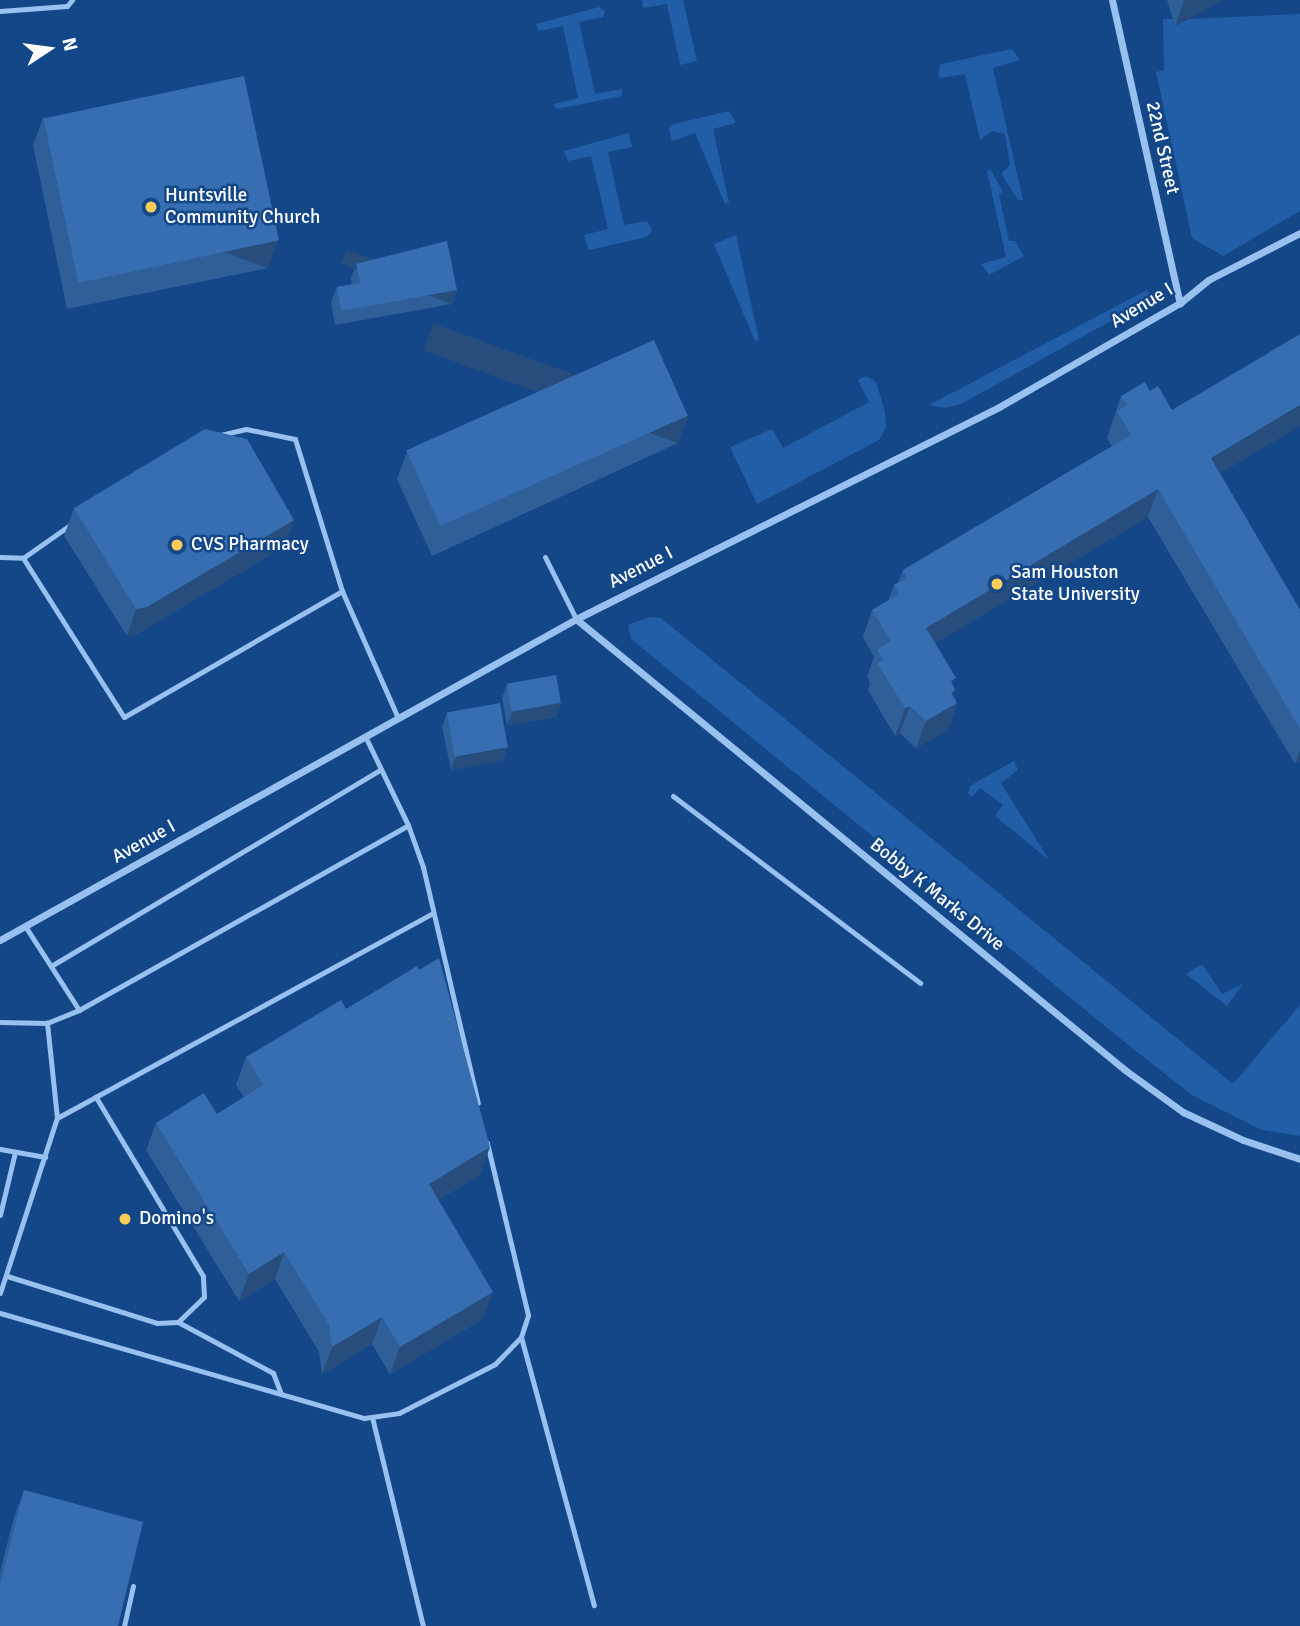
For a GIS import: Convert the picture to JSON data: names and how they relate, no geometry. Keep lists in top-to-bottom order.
{
  "streets": {
    "street": ["22nd Street", "Avenue I", "Bobby K Marks Drive"]
  },
  "crossings": [
    ["22nd Street", "Avenue I"],
    ["Avenue I", "Bobby K Marks Drive"]
  ],
  "places": [
    "Huntsville Community Church",
    "CVS Pharmacy",
    "Sam Houston State University",
    "Domino's"
  ],
  "north": "right"
}
